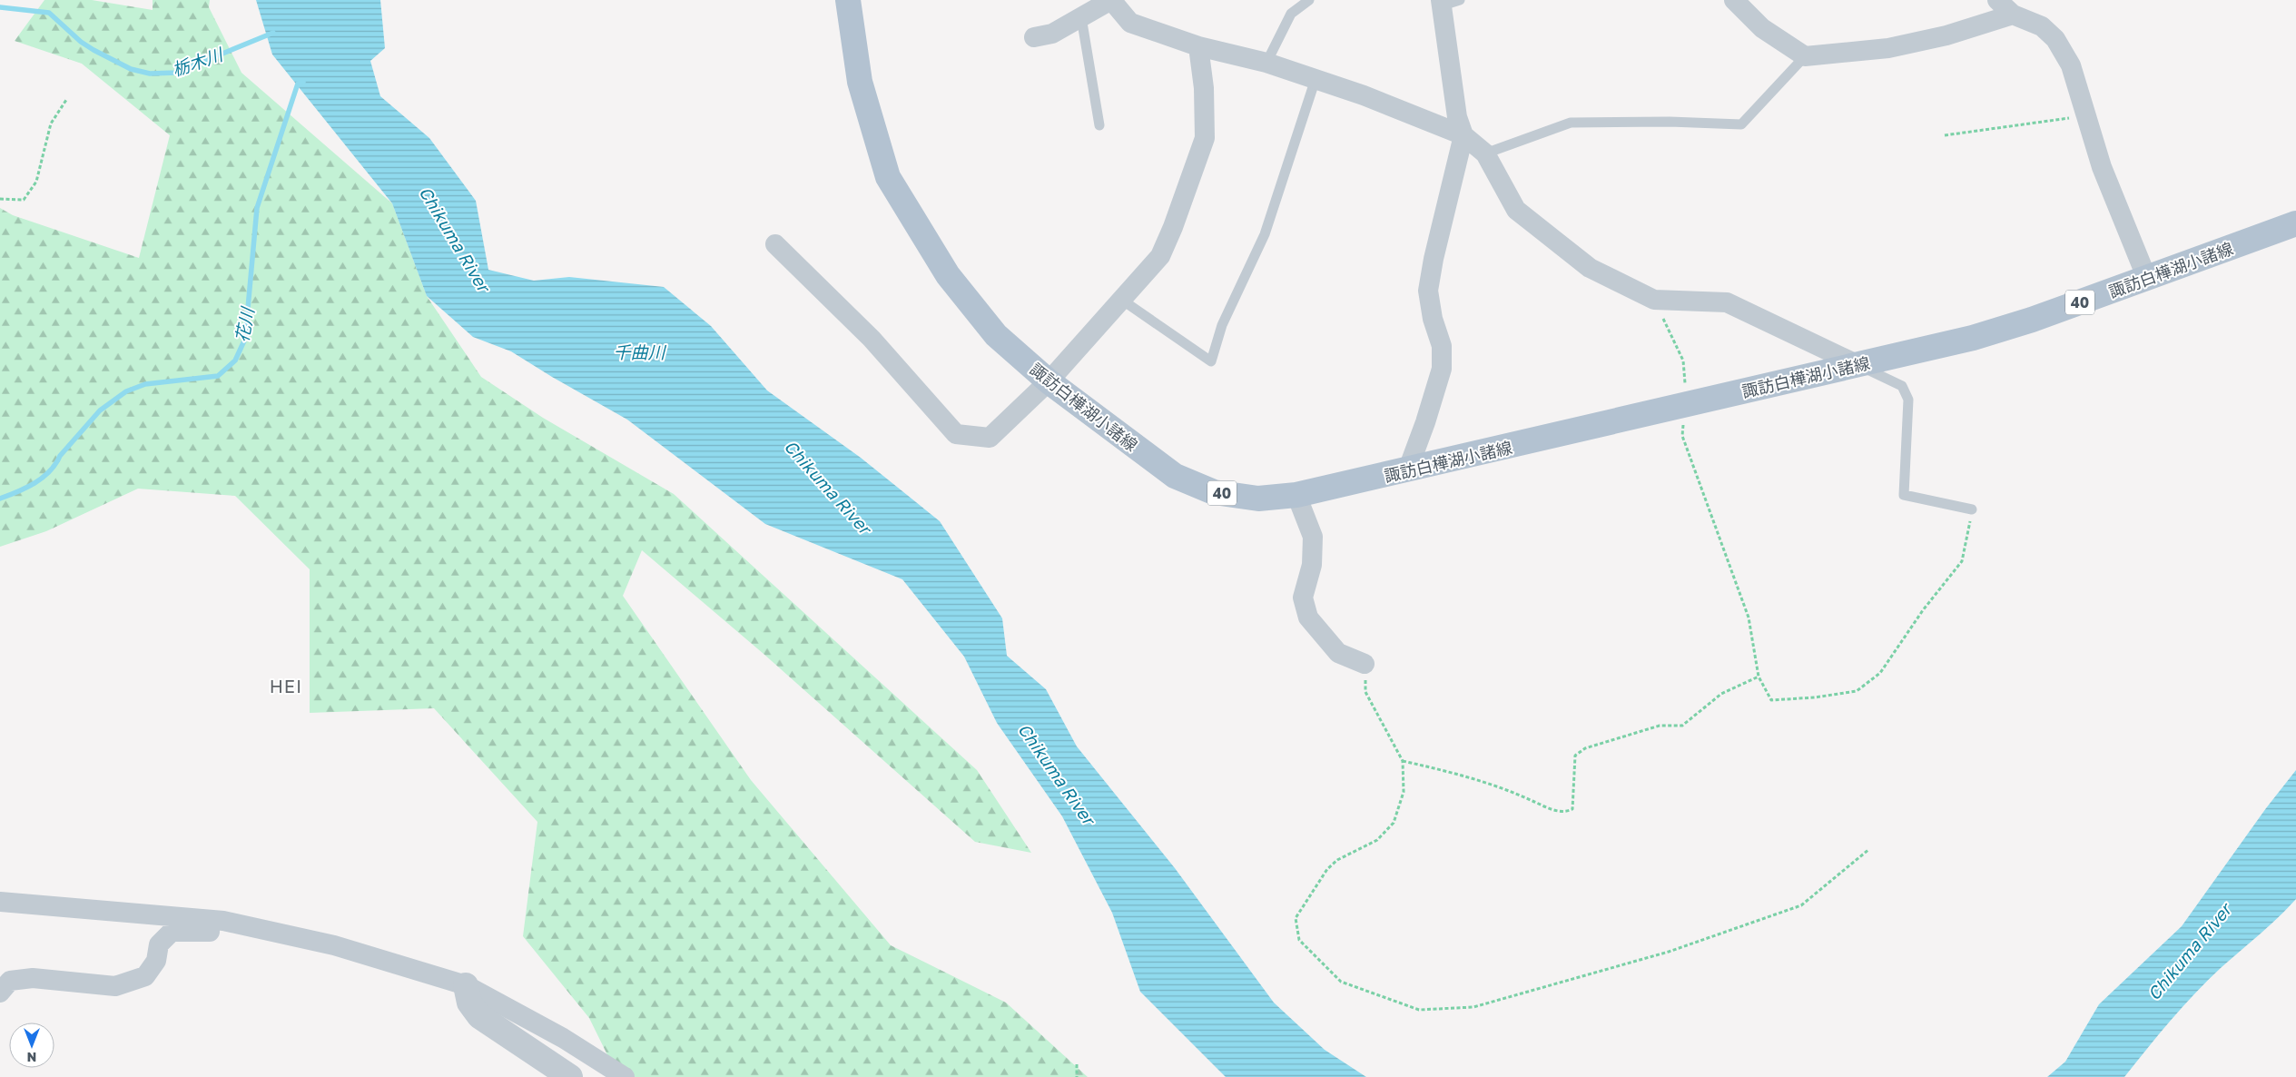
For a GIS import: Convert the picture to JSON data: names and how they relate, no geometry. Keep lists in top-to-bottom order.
{
  "streets": {
    "main road": ["諏訪白樺湖小諸線", "40"]
  },
  "districts": ["HEI"],
  "water": [
    "栃木川",
    "Chikuma River",
    "花川",
    "千曲川"
  ],
  "north": "bottom"
}
